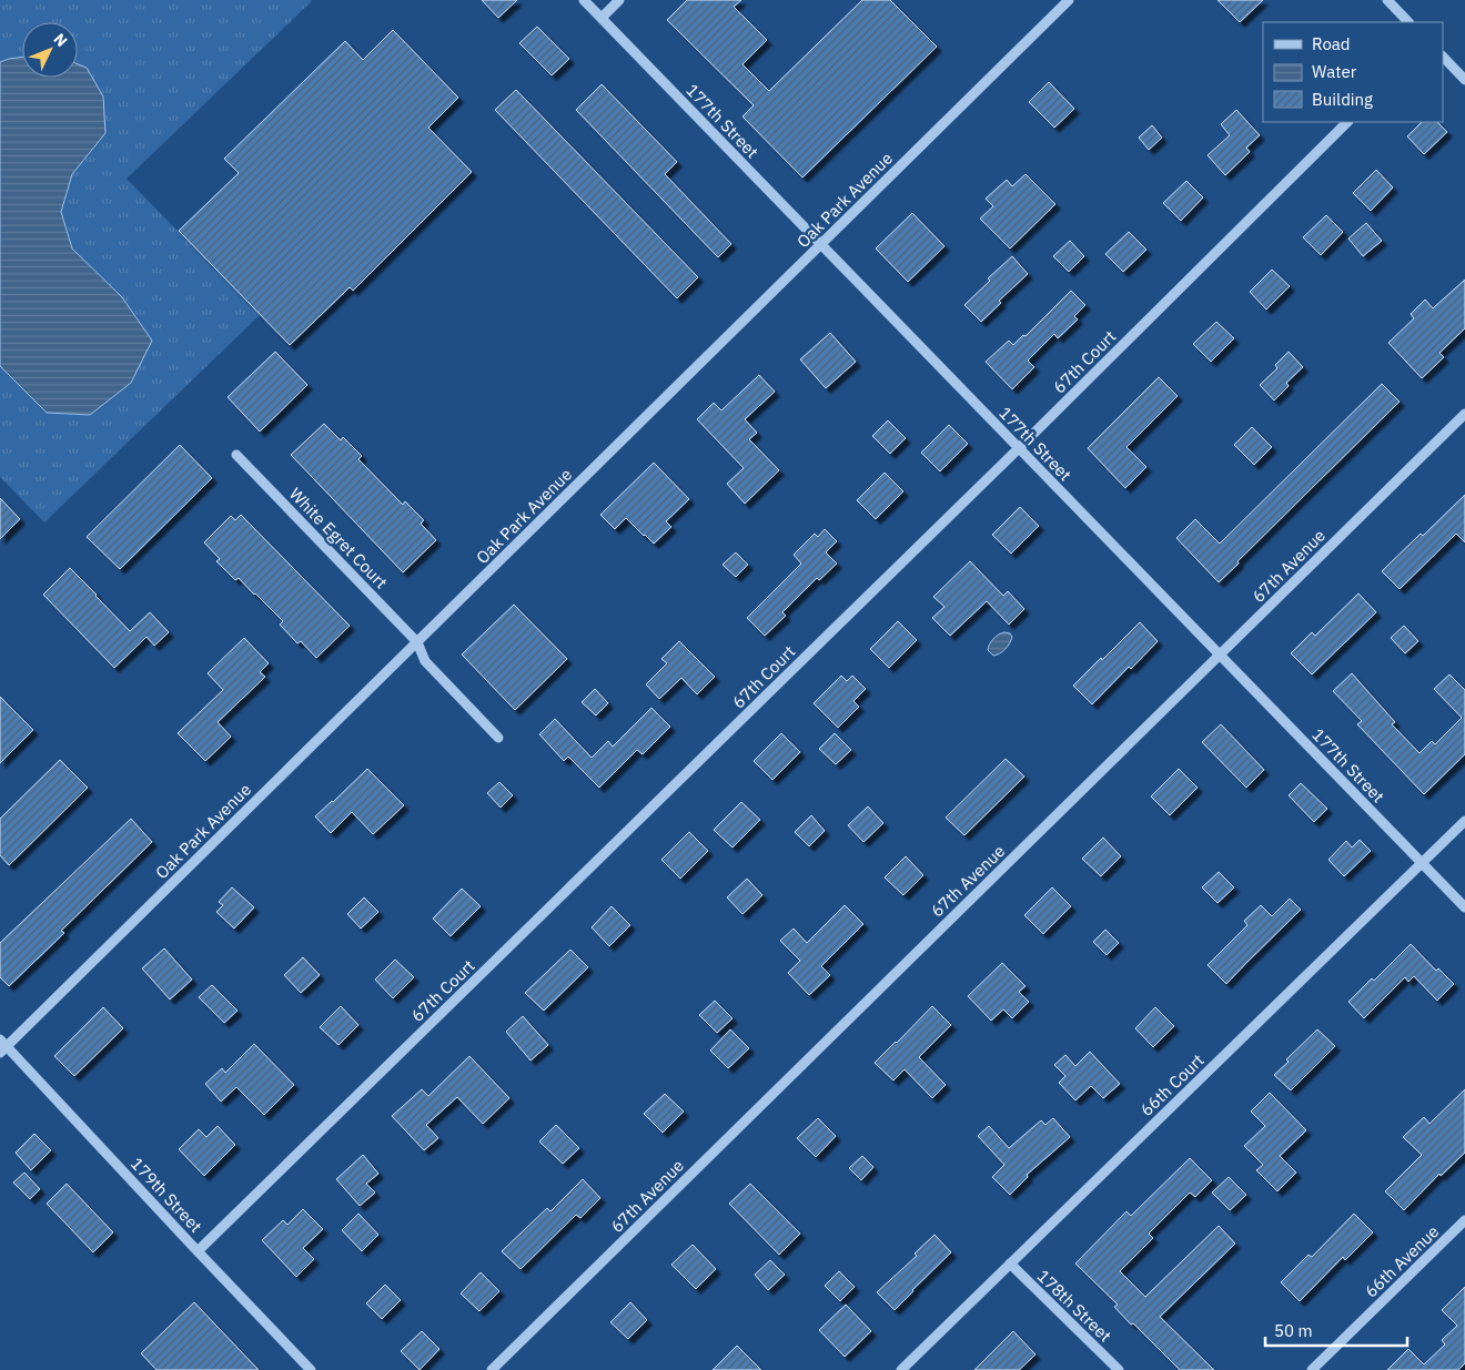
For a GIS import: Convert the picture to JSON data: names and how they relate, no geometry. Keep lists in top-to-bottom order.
{
  "streets": {
    "street": [
      "177th Street",
      "Oak Park Avenue",
      "67th Court",
      "White Egret Court",
      "67th Avenue",
      "66th Court",
      "179th Street",
      "66th Avenue",
      "178th Street"
    ]
  },
  "crossings": [
    ["177th Street", "Oak Park Avenue"],
    ["177th Street", "67th Court"],
    ["177th Street", "67th Avenue"],
    ["177th Street", "66th Court"],
    ["Oak Park Avenue", "White Egret Court"],
    ["Oak Park Avenue", "179th Street"],
    ["67th Court", "179th Street"],
    ["66th Court", "178th Street"]
  ],
  "legend": ["Road", "Water", "Building"],
  "scale_bar": "50 m",
  "north": "top right"
}
